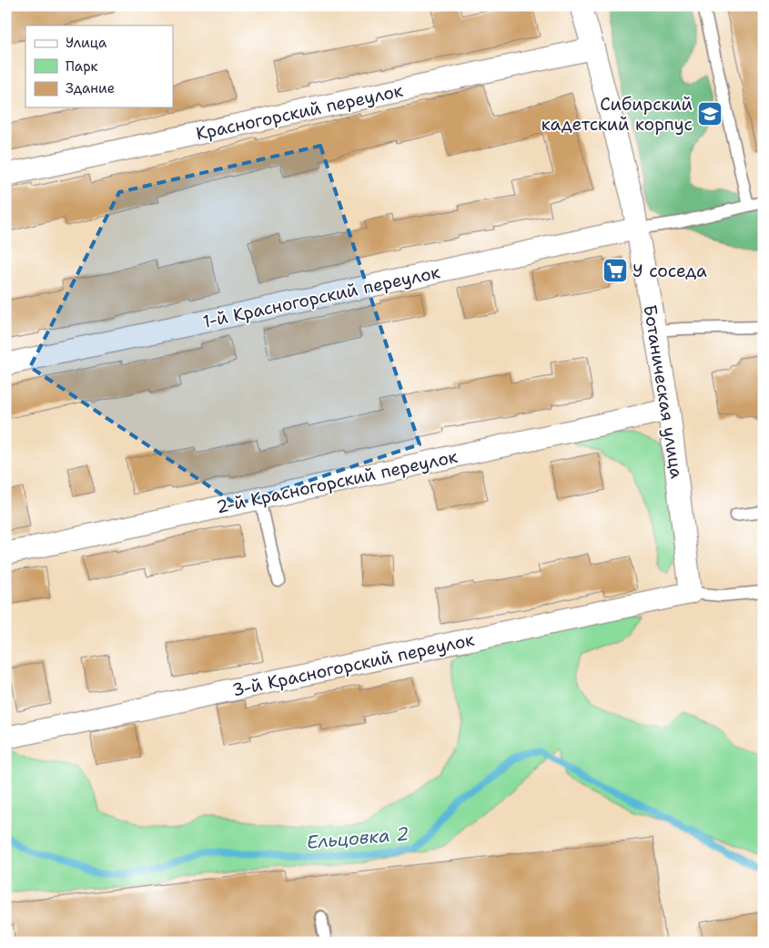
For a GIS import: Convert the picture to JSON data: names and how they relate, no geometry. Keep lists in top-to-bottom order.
{
  "streets": {
    "street": [
      "Красногорский переулок",
      "1-й Красногорский переулок",
      "Ботаническая улица",
      "2-й Красногорский переулок",
      "3-й Красногорский переулок"
    ]
  },
  "crossings": [
    ["Красногорский переулок", "Ботаническая улица"],
    ["1-й Красногорский переулок", "Ботаническая улица"],
    ["Ботаническая улица", "2-й Красногорский переулок"],
    ["Ботаническая улица", "3-й Красногорский переулок"]
  ],
  "water": ["Ельцовка 2"],
  "places": {
    "school or university": ["Сибирский кадетский корпус"],
    "supermarket": ["У соседа"]
  },
  "legend": ["Улица", "Парк", "Здание"]
}
